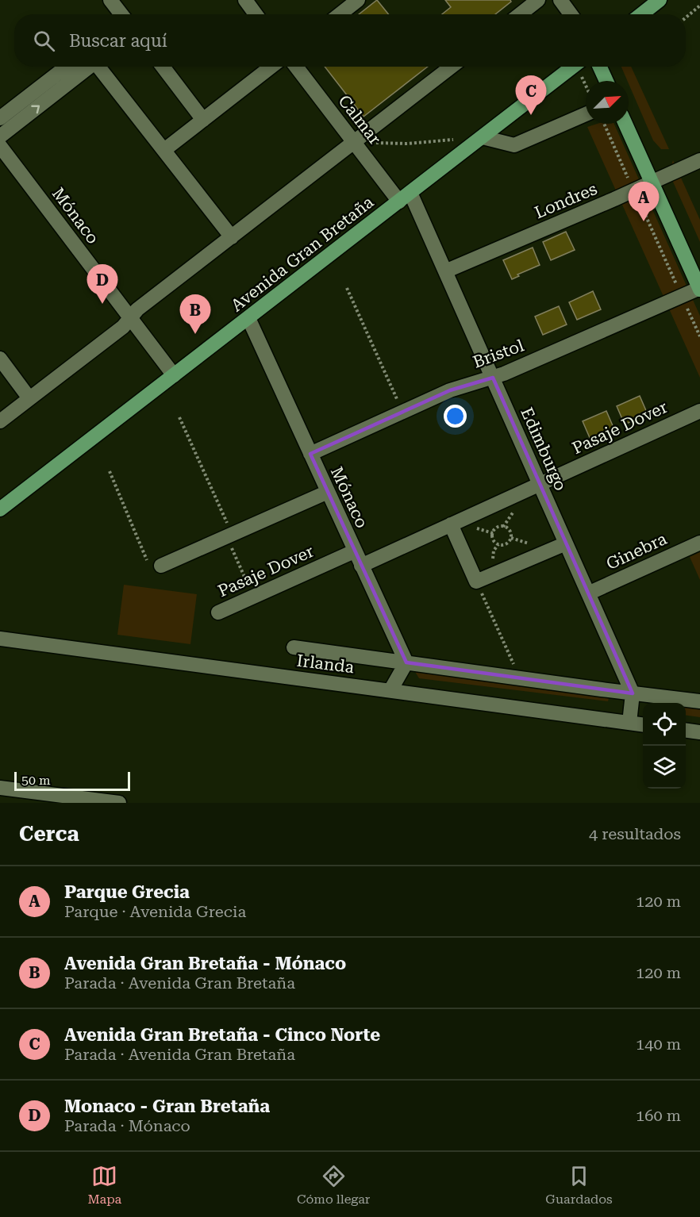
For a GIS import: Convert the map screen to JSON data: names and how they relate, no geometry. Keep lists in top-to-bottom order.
{
  "streets": {
    "main road": ["Avenida Gran Bretaña"],
    "street": [
      "Calmar",
      "Londres",
      "Mónaco",
      "Bristol",
      "Pasaje Dover",
      "Edimburgo",
      "Ginebra",
      "Irlanda"
    ]
  },
  "crossings": [
    ["Calmar", "Avenida Gran Bretaña"],
    ["Calmar", "Edimburgo"],
    ["Londres", "Edimburgo"],
    ["Mónaco", "Avenida Gran Bretaña"],
    ["Mónaco", "Bristol"],
    ["Mónaco", "Pasaje Dover"],
    ["Mónaco", "Irlanda"],
    ["Avenida Gran Bretaña", "Edimburgo"],
    ["Bristol", "Edimburgo"],
    ["Pasaje Dover", "Edimburgo"],
    ["Edimburgo", "Ginebra"],
    ["Edimburgo", "Irlanda"]
  ],
  "scale_bar": "50 m",
  "north": "top right",
  "page": {
    "search": "Buscar aquí",
    "pins": [
      "C",
      "A",
      "D",
      "B"
    ],
    "scale": "50 m",
    "heading": ["Cerca", "4 resultados"],
    "list": [
      {
        "mark": "A",
        "name": "Parque Grecia",
        "note": "Parque · Avenida Grecia",
        "value": "120 m"
      },
      {
        "mark": "B",
        "name": "Avenida Gran Bretaña - Mónaco",
        "note": "Parada · Avenida Gran Bretaña",
        "value": "120 m"
      },
      {
        "mark": "C",
        "name": "Avenida Gran Bretaña - Cinco Norte",
        "note": "Parada · Avenida Gran Bretaña",
        "value": "140 m"
      },
      {
        "mark": "D",
        "name": "Monaco - Gran Bretaña",
        "note": "Parada · Mónaco",
        "value": "160 m"
      }
    ],
    "nav": ["Mapa", "Cómo llegar", "Guardados"]
  }
}
